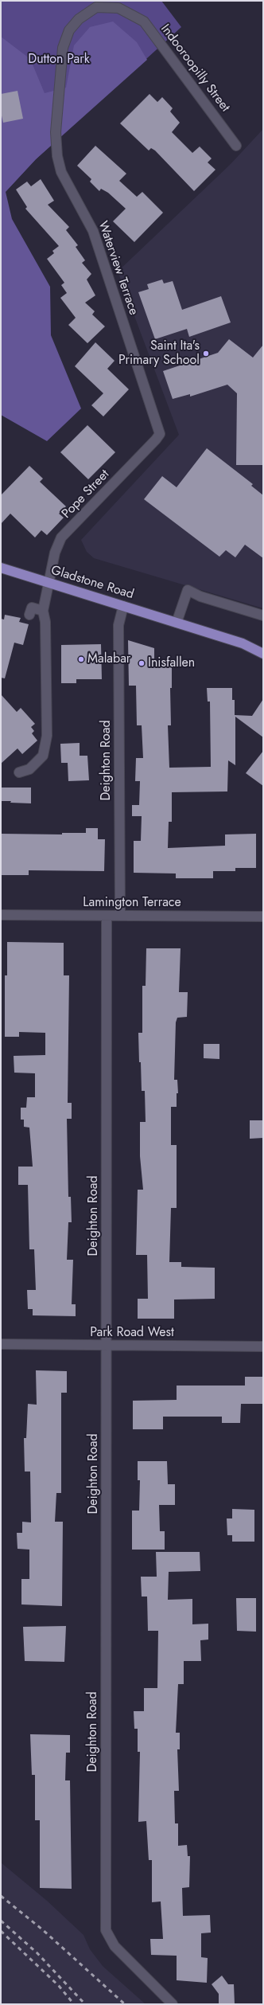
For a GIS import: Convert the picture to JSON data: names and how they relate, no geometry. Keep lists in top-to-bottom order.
{
  "streets": {
    "main road": ["Gladstone Road"],
    "street": [
      "Indooroopilly Street",
      "Waterview Terrace",
      "Pope Street",
      "Deighton Road",
      "Lamington Terrace",
      "Park Road West"
    ]
  },
  "crossings": [
    ["Indooroopilly Street", "Waterview Terrace"],
    ["Waterview Terrace", "Pope Street"],
    ["Pope Street", "Gladstone Road"],
    ["Gladstone Road", "Deighton Road"],
    ["Deighton Road", "Lamington Terrace"],
    ["Deighton Road", "Park Road West"]
  ],
  "parks": ["Dutton Park"],
  "places": ["Saint Ita's Primary School", "Malabar", "Inisfallen"]
}
